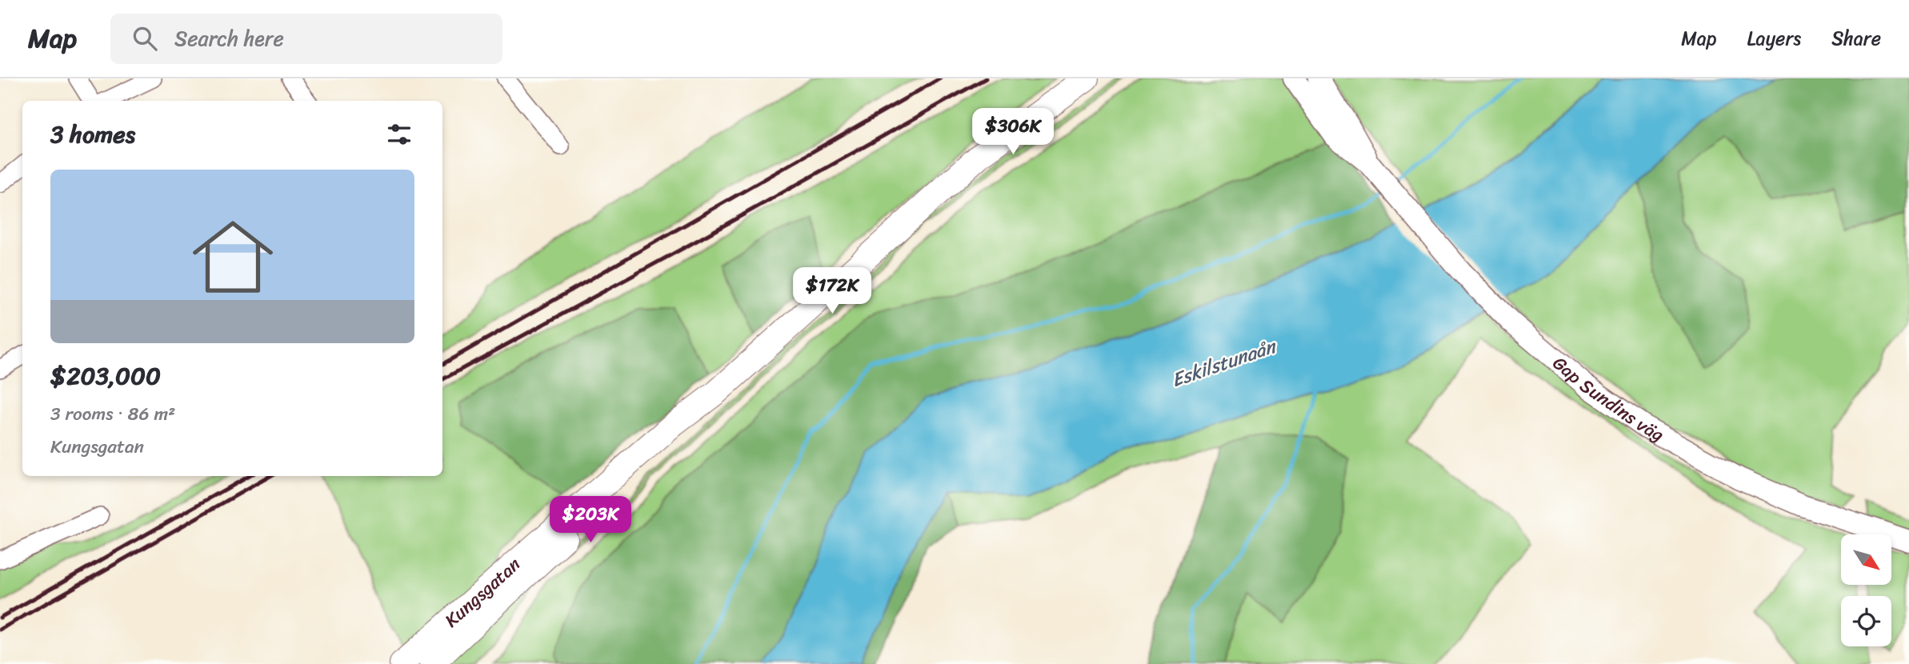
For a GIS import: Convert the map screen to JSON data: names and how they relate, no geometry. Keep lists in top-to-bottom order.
{
  "streets": {
    "main road": ["Kungsgatan"],
    "street": ["Gap Sundins väg"]
  },
  "water": ["Eskilstunaån"],
  "north": "bottom right",
  "page": {
    "header": "Map",
    "search": "Search here",
    "nav": ["Map", "Layers", "Share"],
    "heading": "3 homes",
    "price": ["$306K", "$172K", "$203K"],
    "list": [
      {
        "name": "$203,000",
        "note": "3 rooms · 86 m² · Kungsgatan"
      }
    ]
  }
}
